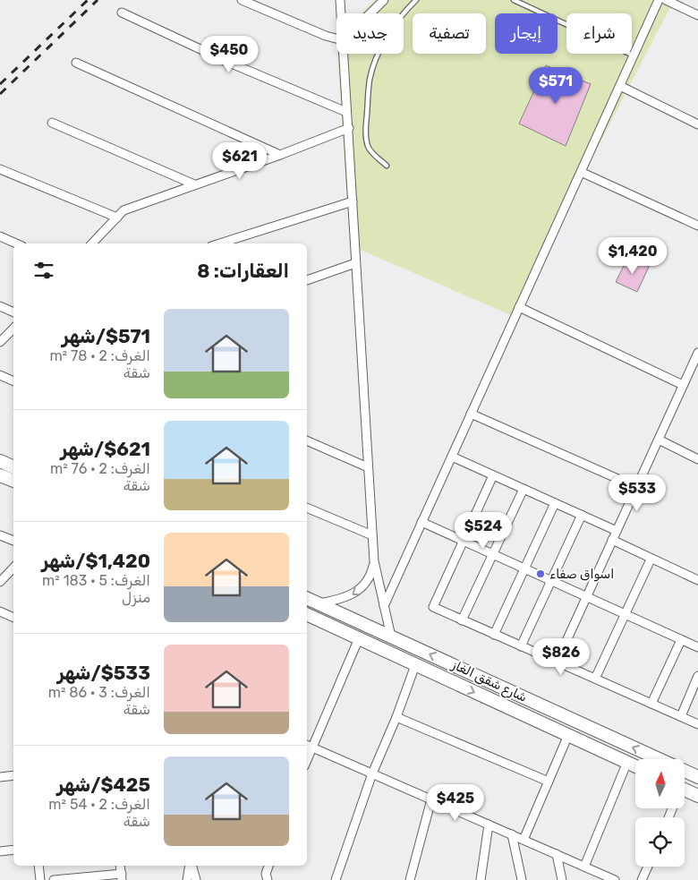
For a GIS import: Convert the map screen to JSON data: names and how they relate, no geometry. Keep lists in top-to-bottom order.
{
  "streets": {
    "main road": ["شارع شقق الغاز"]
  },
  "places": ["اسواق صفاء"],
  "north": "top",
  "page": {
    "chip": [
      "شراء",
      "إيجار",
      "تصفية",
      "جديد"
    ],
    "price": [
      "$450",
      "$571",
      "$621",
      "$1,420",
      "$533",
      "$524",
      "$826",
      "$425"
    ],
    "heading": "العقارات: 8",
    "list": [
      {
        "name": "$571/شهر",
        "note": "الغرف: 2 · 78 m² · شقة"
      },
      {
        "name": "$621/شهر",
        "note": "الغرف: 2 · 76 m² · شقة"
      },
      {
        "name": "$1,420/شهر",
        "note": "الغرف: 5 · 183 m² · منزل"
      },
      {
        "name": "$533/شهر",
        "note": "الغرف: 3 · 86 m² · شقة"
      },
      {
        "name": "$425/شهر",
        "note": "الغرف: 2 · 54 m² · شقة"
      }
    ]
  }
}
